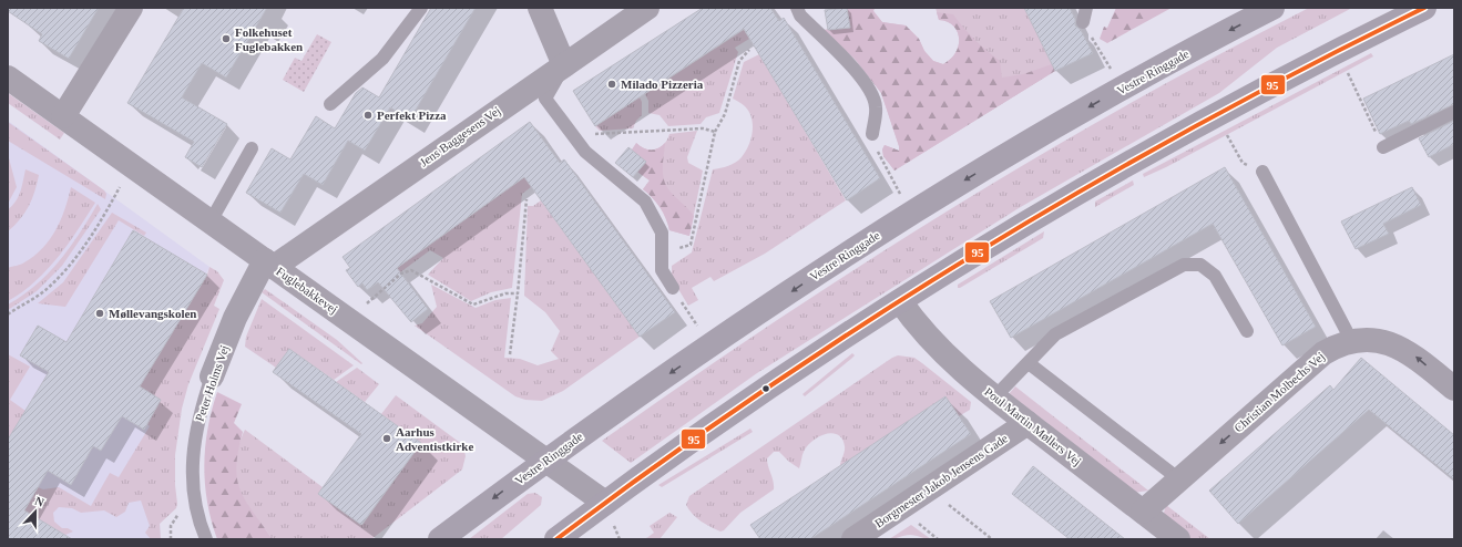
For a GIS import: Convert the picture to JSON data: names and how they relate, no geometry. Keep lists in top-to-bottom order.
{
  "streets": {
    "main road": ["Vestre Ringgade"],
    "street": [
      "Jens Baggesens Vej",
      "Fuglebakkevej",
      "Peter Holms Vej",
      "Christian Molbechs Vej",
      "Poul Martin Møllers Vej",
      "Borgmester Jakob Jensens Gade"
    ]
  },
  "crossings": [
    ["Vestre Ringgade", "Fuglebakkevej"],
    ["Jens Baggesens Vej", "Fuglebakkevej"],
    ["Jens Baggesens Vej", "Peter Holms Vej"],
    ["Fuglebakkevej", "Peter Holms Vej"],
    ["Christian Molbechs Vej", "Poul Martin Møllers Vej"],
    ["Poul Martin Møllers Vej", "Borgmester Jakob Jensens Gade"]
  ],
  "one_way": ["Christian Molbechs Vej"],
  "places": [
    "Folkehuset Fuglebakken",
    "Milado Pizzeria",
    "Perfekt Pizza",
    "Møllevangskolen",
    "Aarhus Adventistkirke"
  ],
  "lines": ["transit line 95"],
  "north": "top"
}
